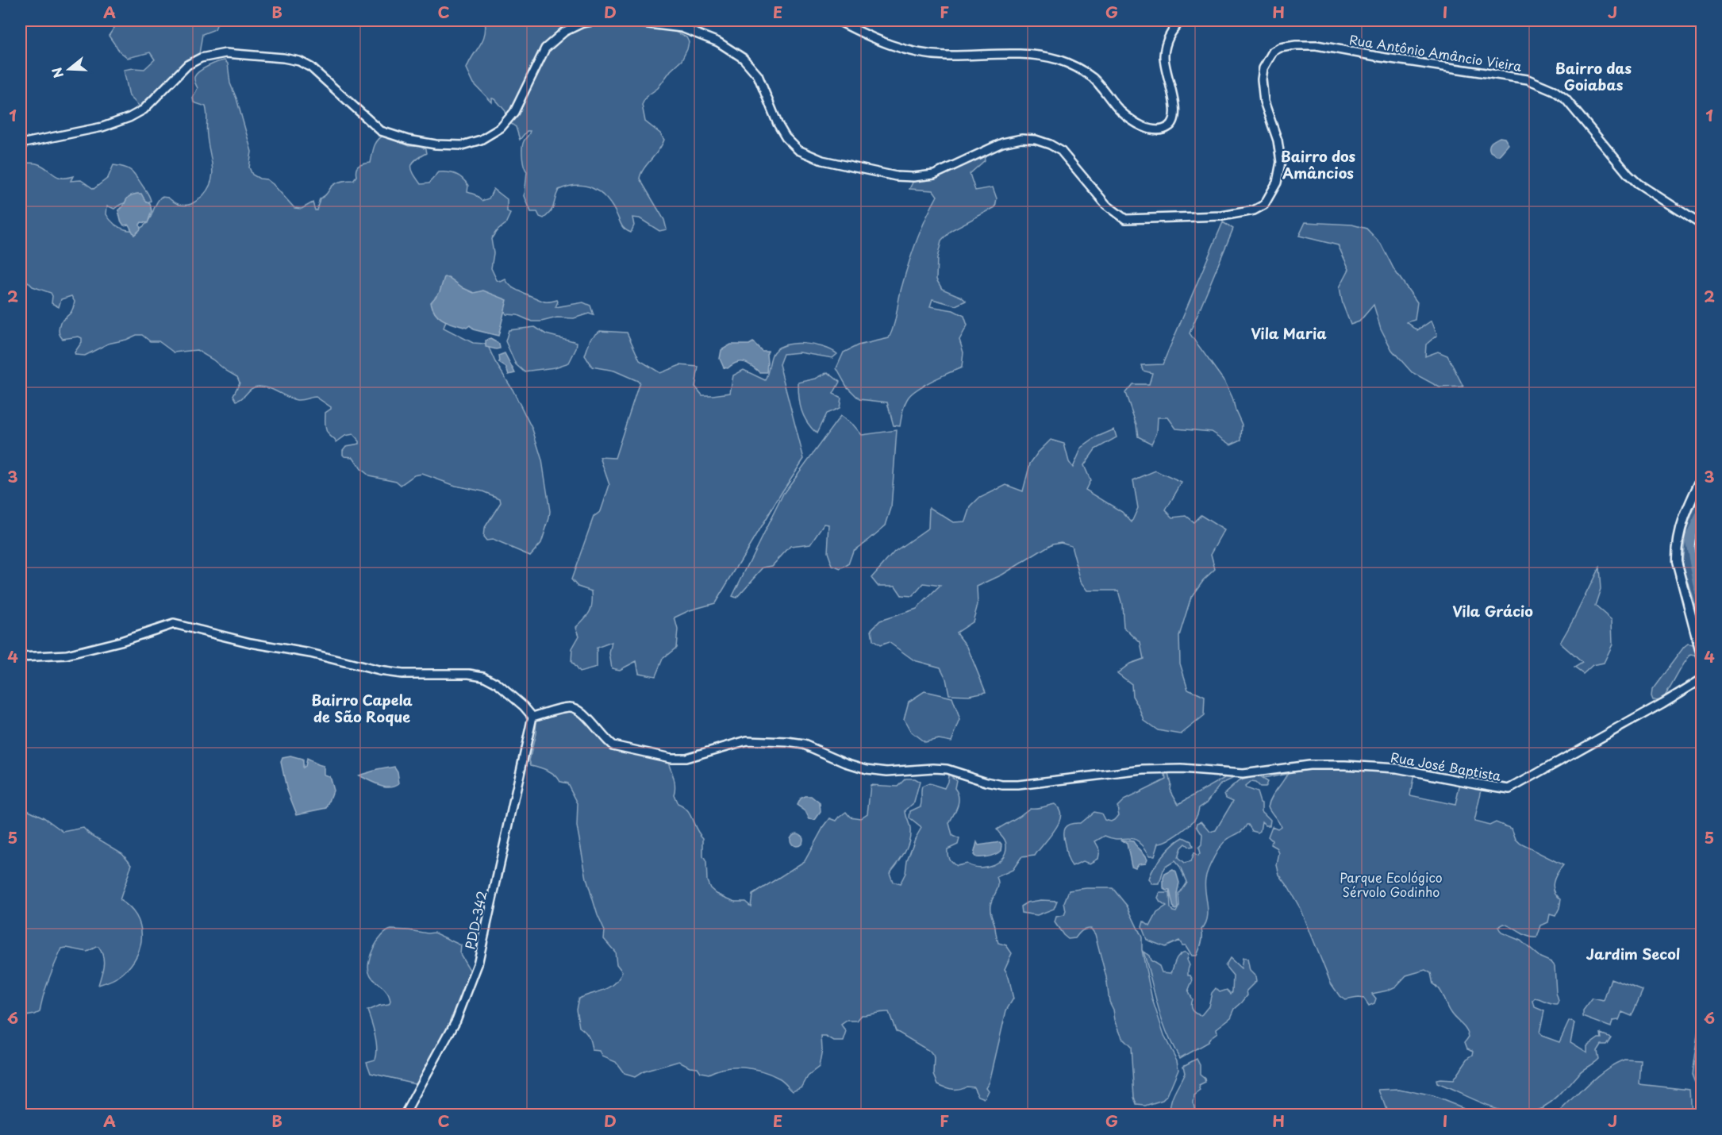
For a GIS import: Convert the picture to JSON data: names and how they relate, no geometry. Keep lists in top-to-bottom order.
{
  "streets": {
    "street": ["Rua Antônio Amâncio Vieira", "Rua José Baptista", "PDD-342"]
  },
  "crossings": [
    ["Rua José Baptista", "PDD-342"]
  ],
  "districts": [
    "Bairro das Goiabas",
    "Bairro dos Amâncios",
    "Vila Maria",
    "Vila Grácio",
    "Bairro Capela de São Roque",
    "Jardim Secol"
  ],
  "parks": ["Parque Ecológico Sérvolo Godinho"],
  "north": "left",
  "grid": {
    "columns": [
      "A",
      "B",
      "C",
      "D",
      "E",
      "F",
      "G",
      "H",
      "I",
      "J"
    ],
    "rows": [
      "1",
      "2",
      "3",
      "4",
      "5",
      "6"
    ]
  }
}
